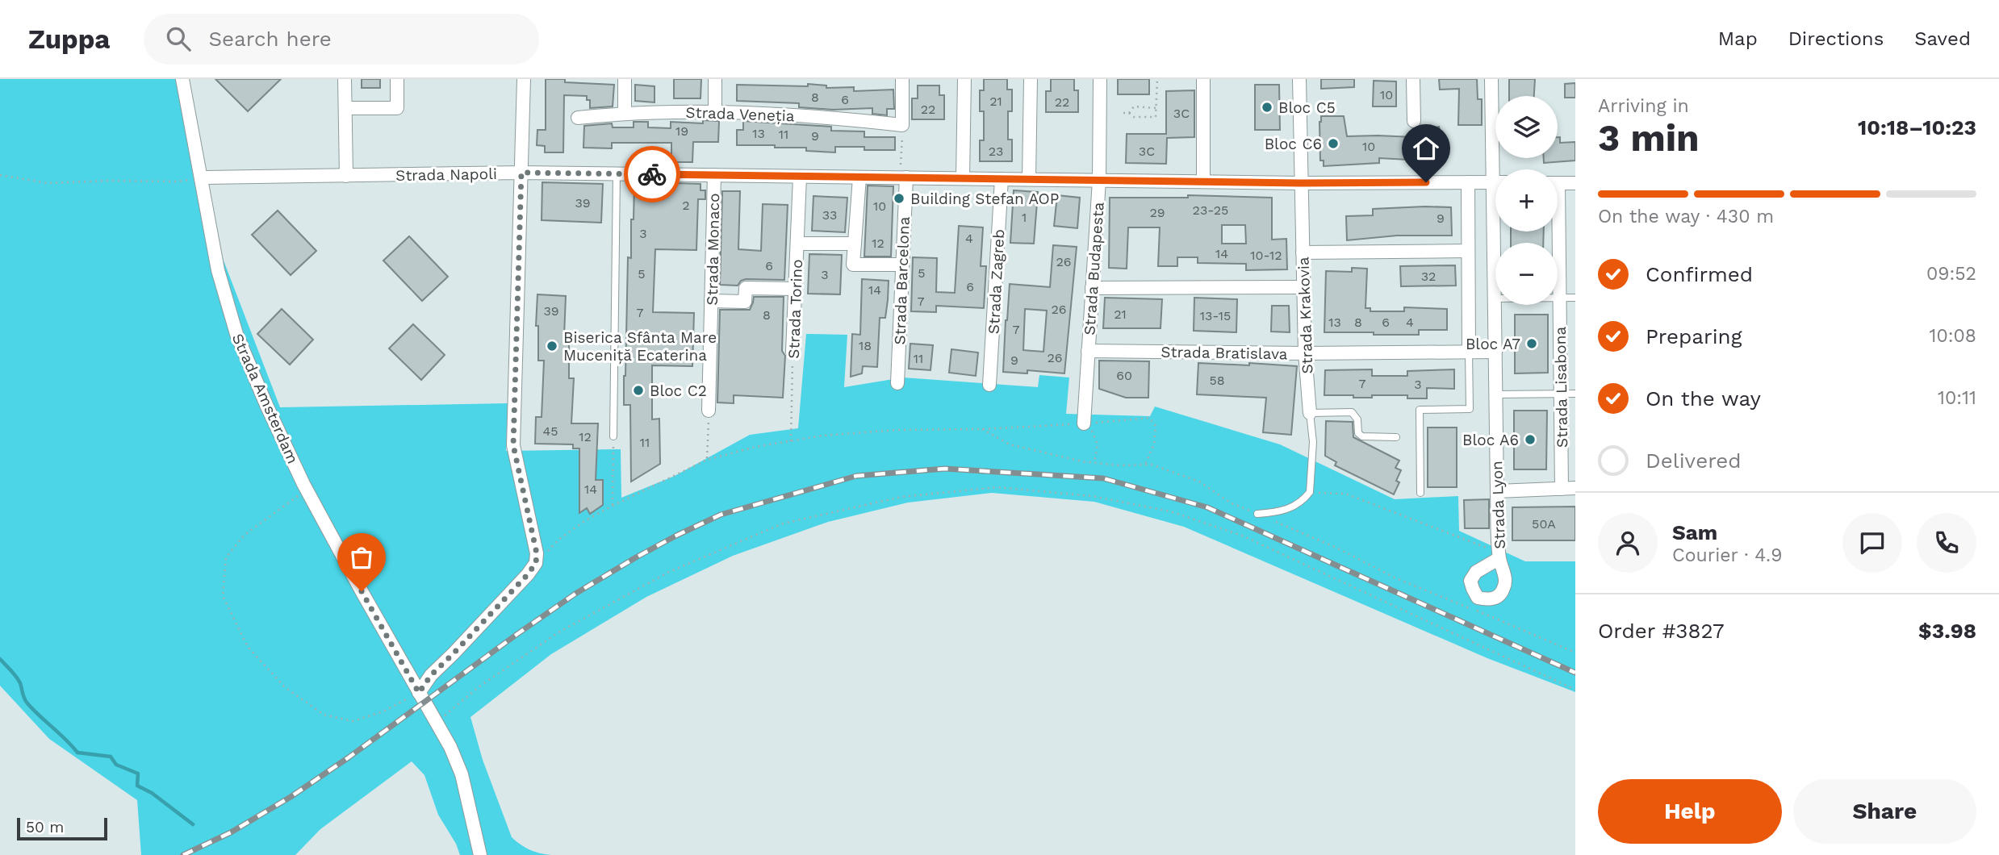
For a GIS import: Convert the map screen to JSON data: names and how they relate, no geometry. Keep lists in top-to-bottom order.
{
  "streets": {
    "street": [
      "Strada Veneția",
      "Strada Napoli",
      "Strada Monaco",
      "Strada Budapesta",
      "Strada Barcelona",
      "Strada Zagreb",
      "Strada Torino",
      "Strada Krakovia",
      "Strada Bratislava",
      "Strada Lisabona",
      "Strada Amsterdam",
      "Strada Lyon"
    ]
  },
  "crossings": [
    ["Strada Napoli", "Strada Monaco"],
    ["Strada Napoli", "Strada Budapesta"],
    ["Strada Napoli", "Strada Barcelona"],
    ["Strada Napoli", "Strada Zagreb"],
    ["Strada Napoli", "Strada Torino"],
    ["Strada Napoli", "Strada Krakovia"],
    ["Strada Napoli", "Strada Amsterdam"],
    ["Strada Budapesta", "Strada Bratislava"],
    ["Strada Krakovia", "Strada Bratislava"],
    ["Strada Bratislava", "Strada Lyon"]
  ],
  "places": [
    "Bloc C5",
    "Bloc C6",
    "Building Stefan AOP",
    "Bloc A7",
    "Biserica Sfânta Mare Muceniță Ecaterina",
    "Bloc C2",
    "Bloc A6"
  ],
  "house_numbers": [
    "10",
    "8",
    "6",
    "21",
    "22",
    "22",
    "3C",
    "19",
    "13",
    "11",
    "9",
    "10",
    "23",
    "3C",
    "39",
    "2",
    "10",
    "23-25",
    "29",
    "33",
    "1",
    "9",
    "3",
    "4",
    "12",
    "14",
    "10-12",
    "26",
    "6",
    "5",
    "5",
    "3",
    "32",
    "6",
    "14",
    "7",
    "26",
    "39",
    "7",
    "21",
    "8",
    "13-15",
    "13",
    "8",
    "6",
    "4",
    "7",
    "18",
    "26",
    "11",
    "9",
    "60",
    "58",
    "7",
    "3",
    "45",
    "12",
    "11",
    "14",
    "50A"
  ],
  "scale_bar": "50 m",
  "page": {
    "header": "Zuppa",
    "search": "Search here",
    "nav": ["Map", "Directions", "Saved"],
    "heading": ["3 min", "Arriving in", "10:18–10:23"],
    "panel": [
      "Sam",
      "Courier · 4.9",
      "Order #3827",
      "$3.98"
    ],
    "map_buttons": ["+", "−"],
    "bar": "On the way · 430 m",
    "list": [
      ["Confirmed", "09:52"],
      ["Preparing", "10:08"],
      ["On the way", "10:11"],
      "Delivered"
    ],
    "buttons": ["Help", "Share"],
    "scale": "50 m"
  }
}
